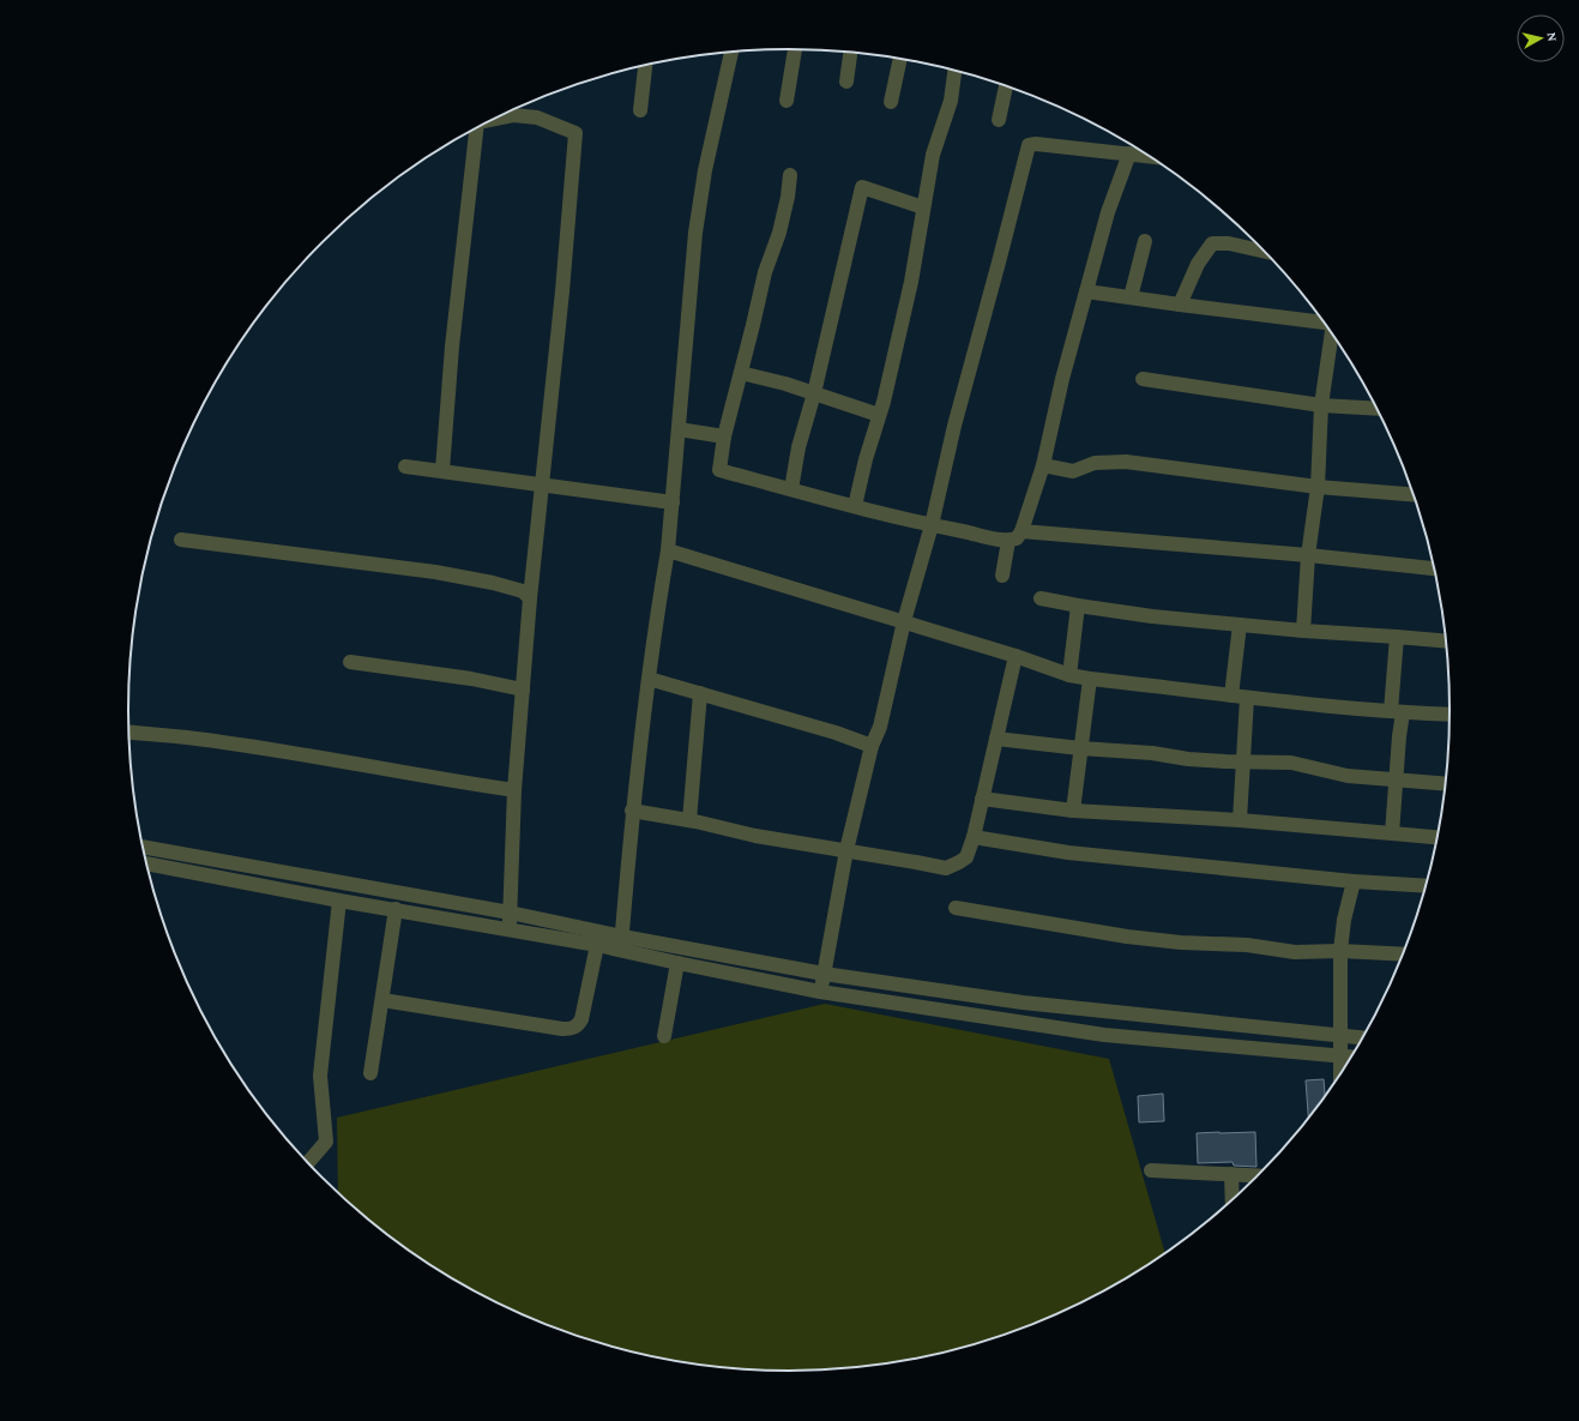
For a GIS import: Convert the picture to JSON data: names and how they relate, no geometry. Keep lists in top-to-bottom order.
{
  "north": "right"
}
